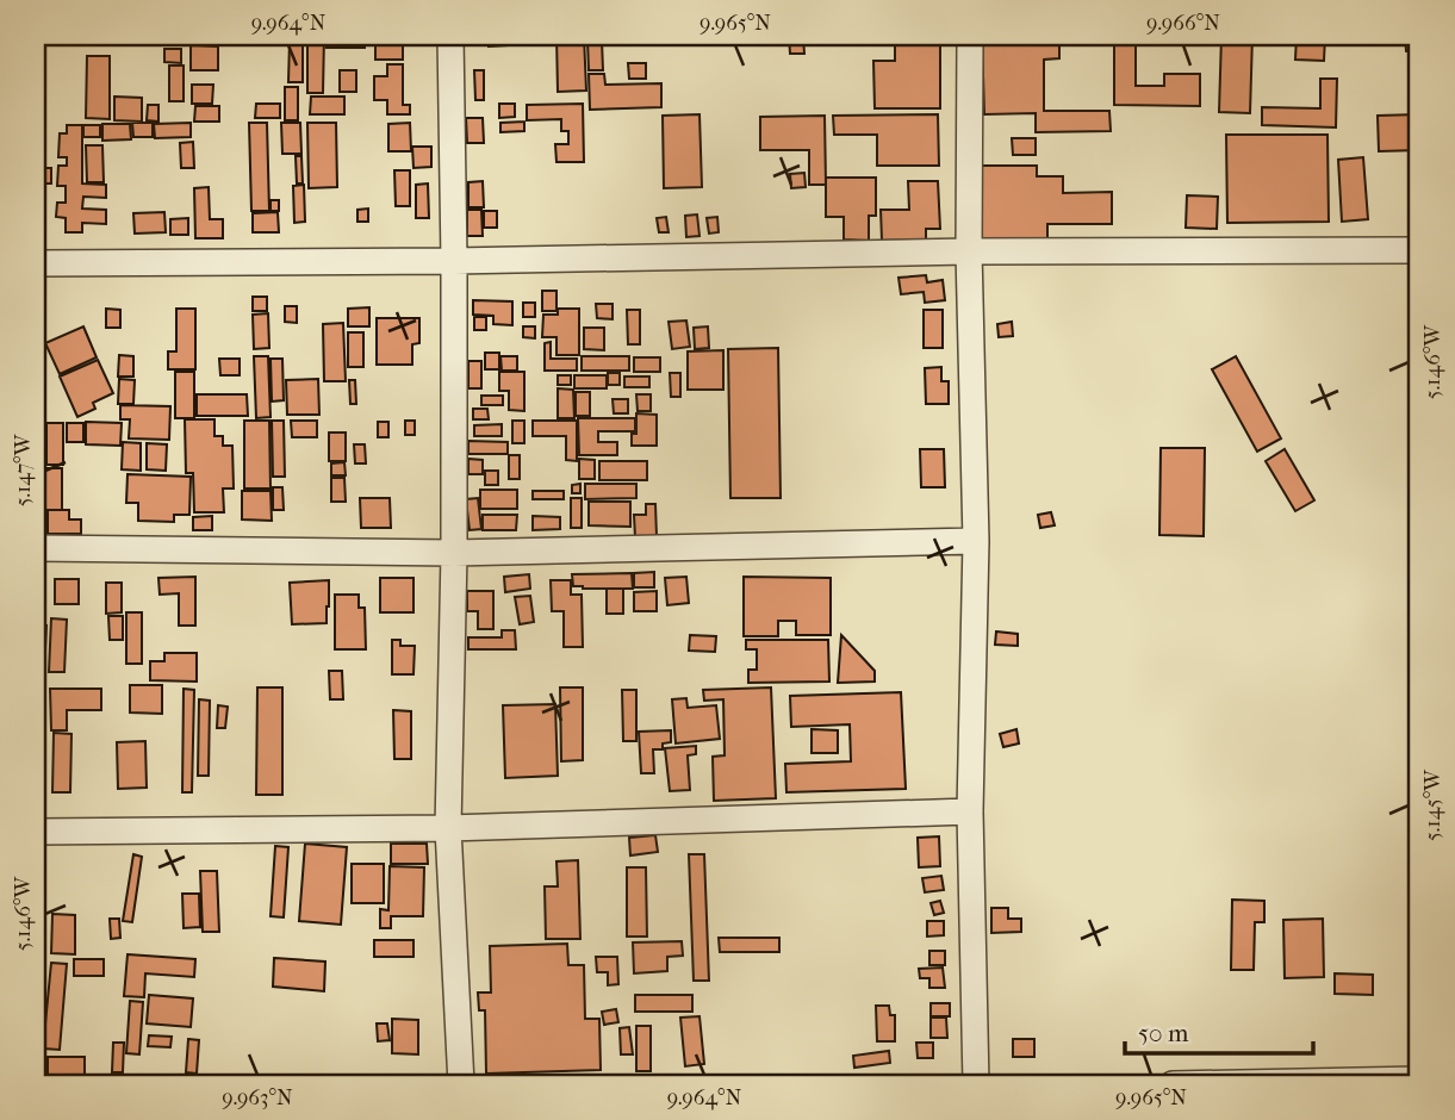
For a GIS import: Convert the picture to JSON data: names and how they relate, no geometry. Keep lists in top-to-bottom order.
{
  "scale_bar": "50 m",
  "coordinates": [
    "9.964°N",
    "9.965°N",
    "9.966°N",
    "5.146°W",
    "5.147°W",
    "5.145°W",
    "9.963°N"
  ]
}
